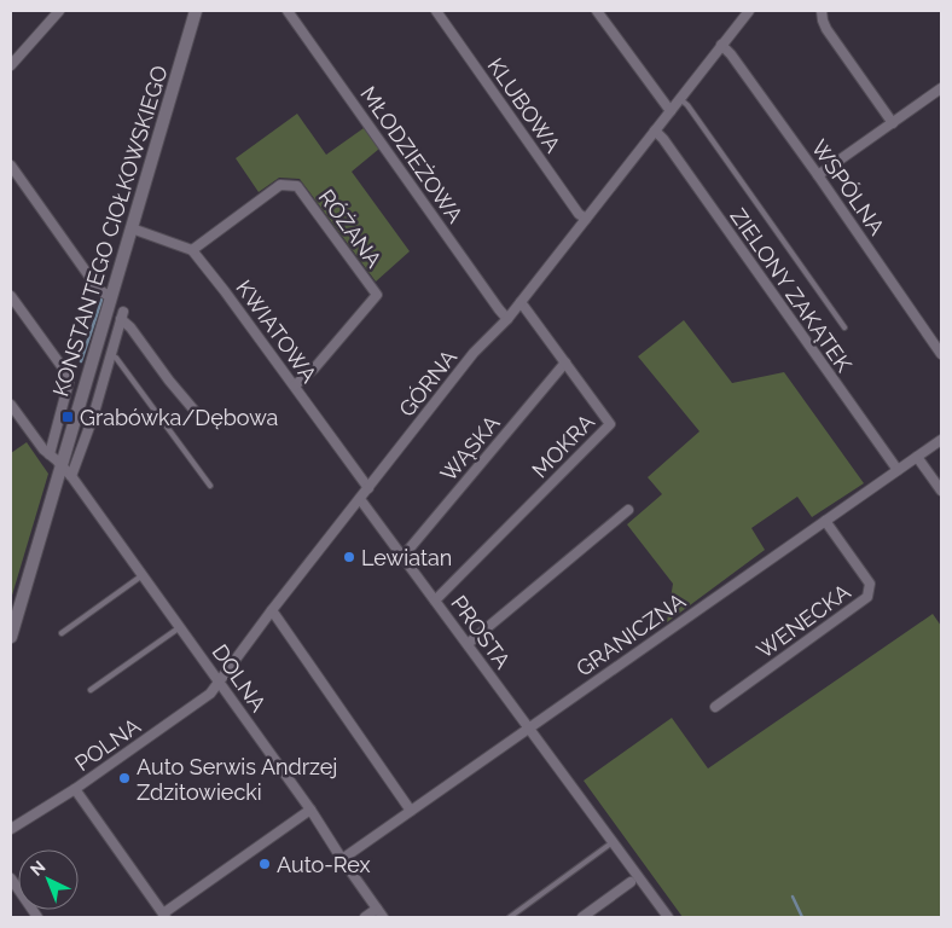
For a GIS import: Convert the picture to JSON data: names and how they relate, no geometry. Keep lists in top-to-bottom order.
{
  "streets": {
    "street": [
      "KLUBOWA",
      "MŁODZIEŻOWA",
      "WSPÓLNA",
      "RÓŻANA",
      "KONSTANTEGO CIOŁKOWSKIEGO",
      "ZIELONY ZAKĄTEK",
      "KWIATOWA",
      "GÓRNA",
      "MOKRA",
      "WĄSKA",
      "WENECKA",
      "PROSTA",
      "GRANICZNA",
      "DOLNA",
      "POLNA"
    ]
  },
  "crossings": [
    ["KLUBOWA", "GÓRNA"],
    ["MŁODZIEŻOWA", "GÓRNA"],
    ["WSPÓLNA", "GÓRNA"],
    ["RÓŻANA", "KWIATOWA"],
    ["KONSTANTEGO CIOŁKOWSKIEGO", "DOLNA"],
    ["ZIELONY ZAKĄTEK", "GÓRNA"],
    ["ZIELONY ZAKĄTEK", "GRANICZNA"],
    ["KWIATOWA", "GÓRNA"],
    ["GÓRNA", "MOKRA"],
    ["GÓRNA", "PROSTA"],
    ["GÓRNA", "DOLNA"],
    ["GÓRNA", "POLNA"],
    ["MOKRA", "WĄSKA"],
    ["MOKRA", "PROSTA"],
    ["WĄSKA", "PROSTA"],
    ["WENECKA", "GRANICZNA"],
    ["PROSTA", "GRANICZNA"],
    ["GRANICZNA", "DOLNA"],
    ["DOLNA", "POLNA"]
  ],
  "places": {
    "transit": ["Grabówka/Dębowa"],
    "other": ["Lewiatan", "Auto Serwis Andrzej Zdzitowiecki", "Auto-Rex"]
  },
  "north": "top left"
}
